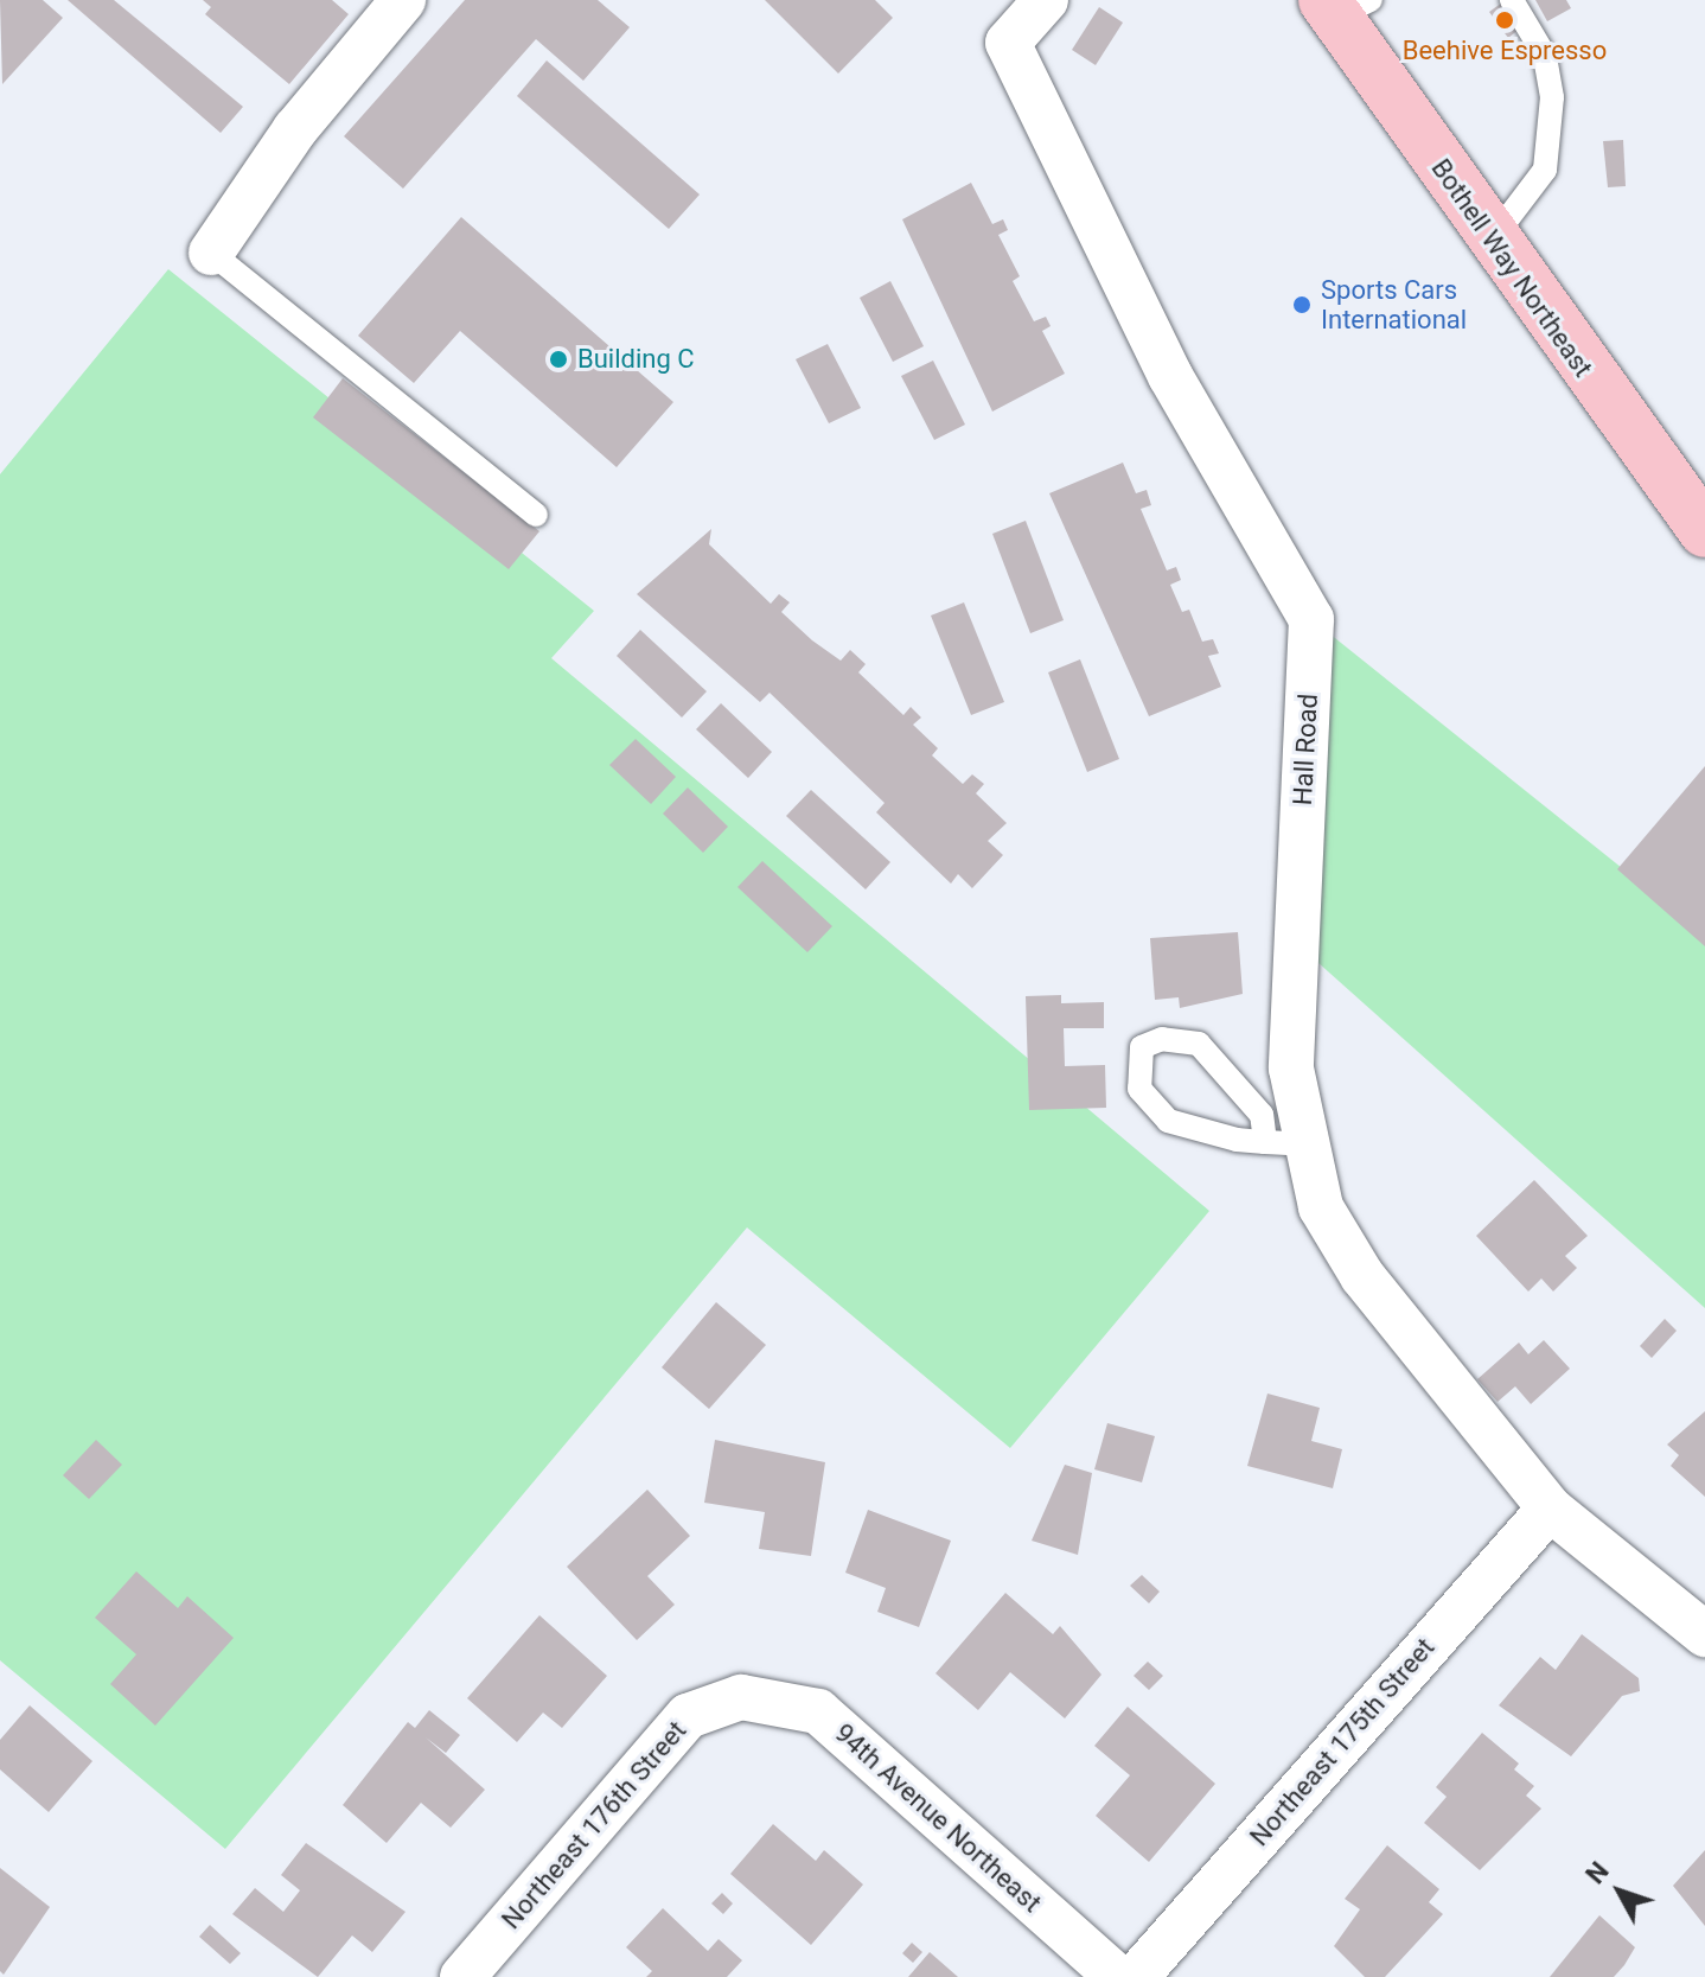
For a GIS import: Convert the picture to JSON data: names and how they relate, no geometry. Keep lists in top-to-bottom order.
{
  "streets": {
    "main road": ["Bothell Way Northeast"],
    "street": [
      "Hall Road",
      "Northeast 175th Street",
      "94th Avenue Northeast",
      "Northeast 176th Street"
    ]
  },
  "crossings": [
    ["Hall Road", "Northeast 175th Street"],
    ["94th Avenue Northeast", "Northeast 176th Street"]
  ],
  "places": ["Beehive Espresso", "Sports Cars International", "Building C"],
  "north": "top left"
}
